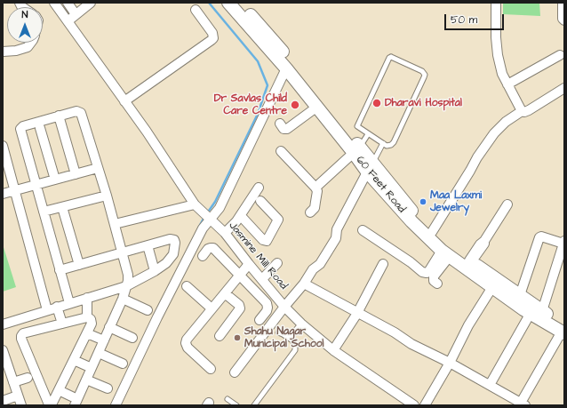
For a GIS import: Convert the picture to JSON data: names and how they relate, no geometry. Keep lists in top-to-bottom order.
{
  "streets": {
    "main road": ["60 Feet Road"],
    "street": ["Jasmine Mill Road"]
  },
  "places": [
    "Dharavi Hospital",
    "Dr Savlas Child Care Centre",
    "Maa Laxmi Jewelry",
    "Shahu Nagar Municipal School"
  ],
  "scale_bar": "50 m",
  "north": "top"
}
